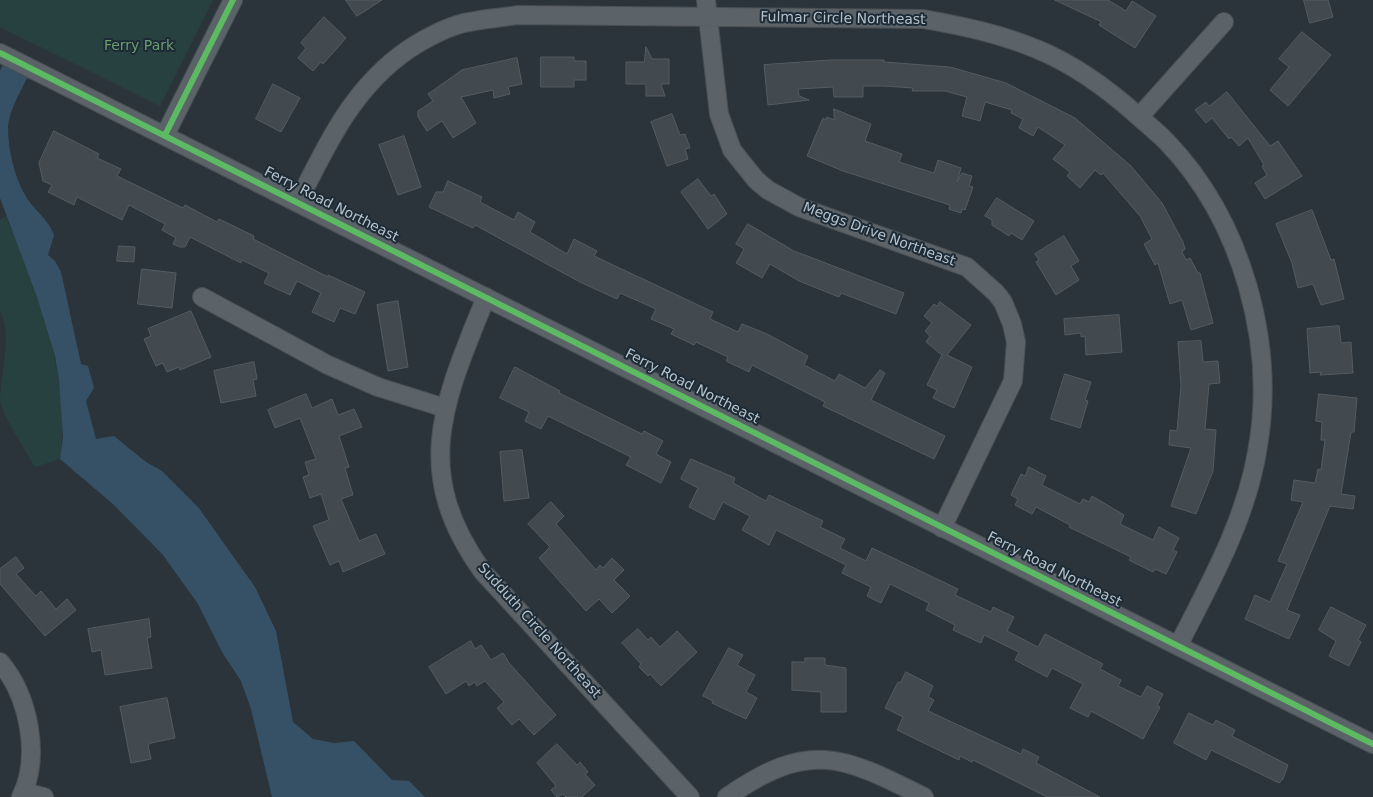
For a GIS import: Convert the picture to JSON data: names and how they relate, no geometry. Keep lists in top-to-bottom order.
{
  "streets": {
    "street": [
      "Fulmar Circle Northeast",
      "Ferry Road Northeast",
      "Meggs Drive Northeast",
      "Sudduth Circle Northeast"
    ]
  },
  "crossings": [
    ["Fulmar Circle Northeast", "Ferry Road Northeast"],
    ["Fulmar Circle Northeast", "Meggs Drive Northeast"],
    ["Ferry Road Northeast", "Meggs Drive Northeast"],
    ["Ferry Road Northeast", "Sudduth Circle Northeast"]
  ],
  "parks": ["Ferry Park"]
}
